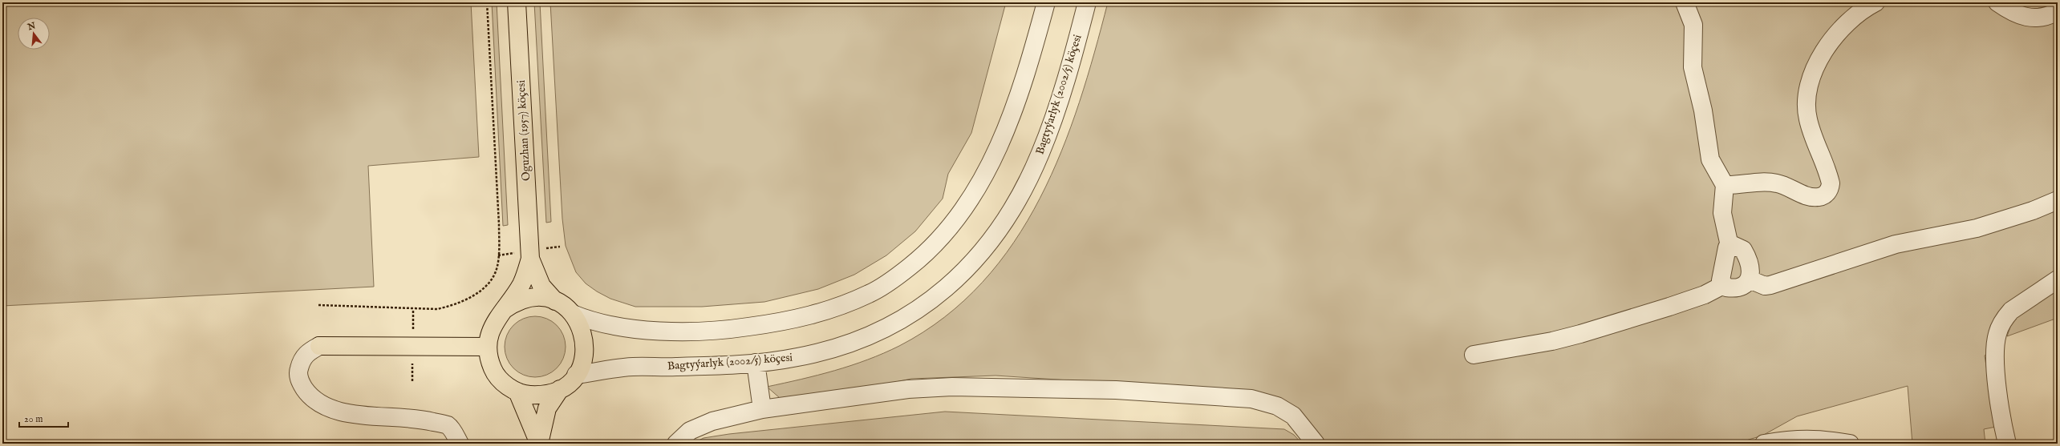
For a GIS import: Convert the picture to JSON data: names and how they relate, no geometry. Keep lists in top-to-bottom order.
{
  "streets": {
    "main road": ["Oguzhan (1957) köçesi"],
    "street": ["Bagtyýarlyk (2002/5) köçesi"]
  },
  "crossings": [
    ["Bagtyýarlyk (2002/5) köçesi", "Oguzhan (1957) köçesi"]
  ],
  "scale_bar": "20 m",
  "north": "top"
}
